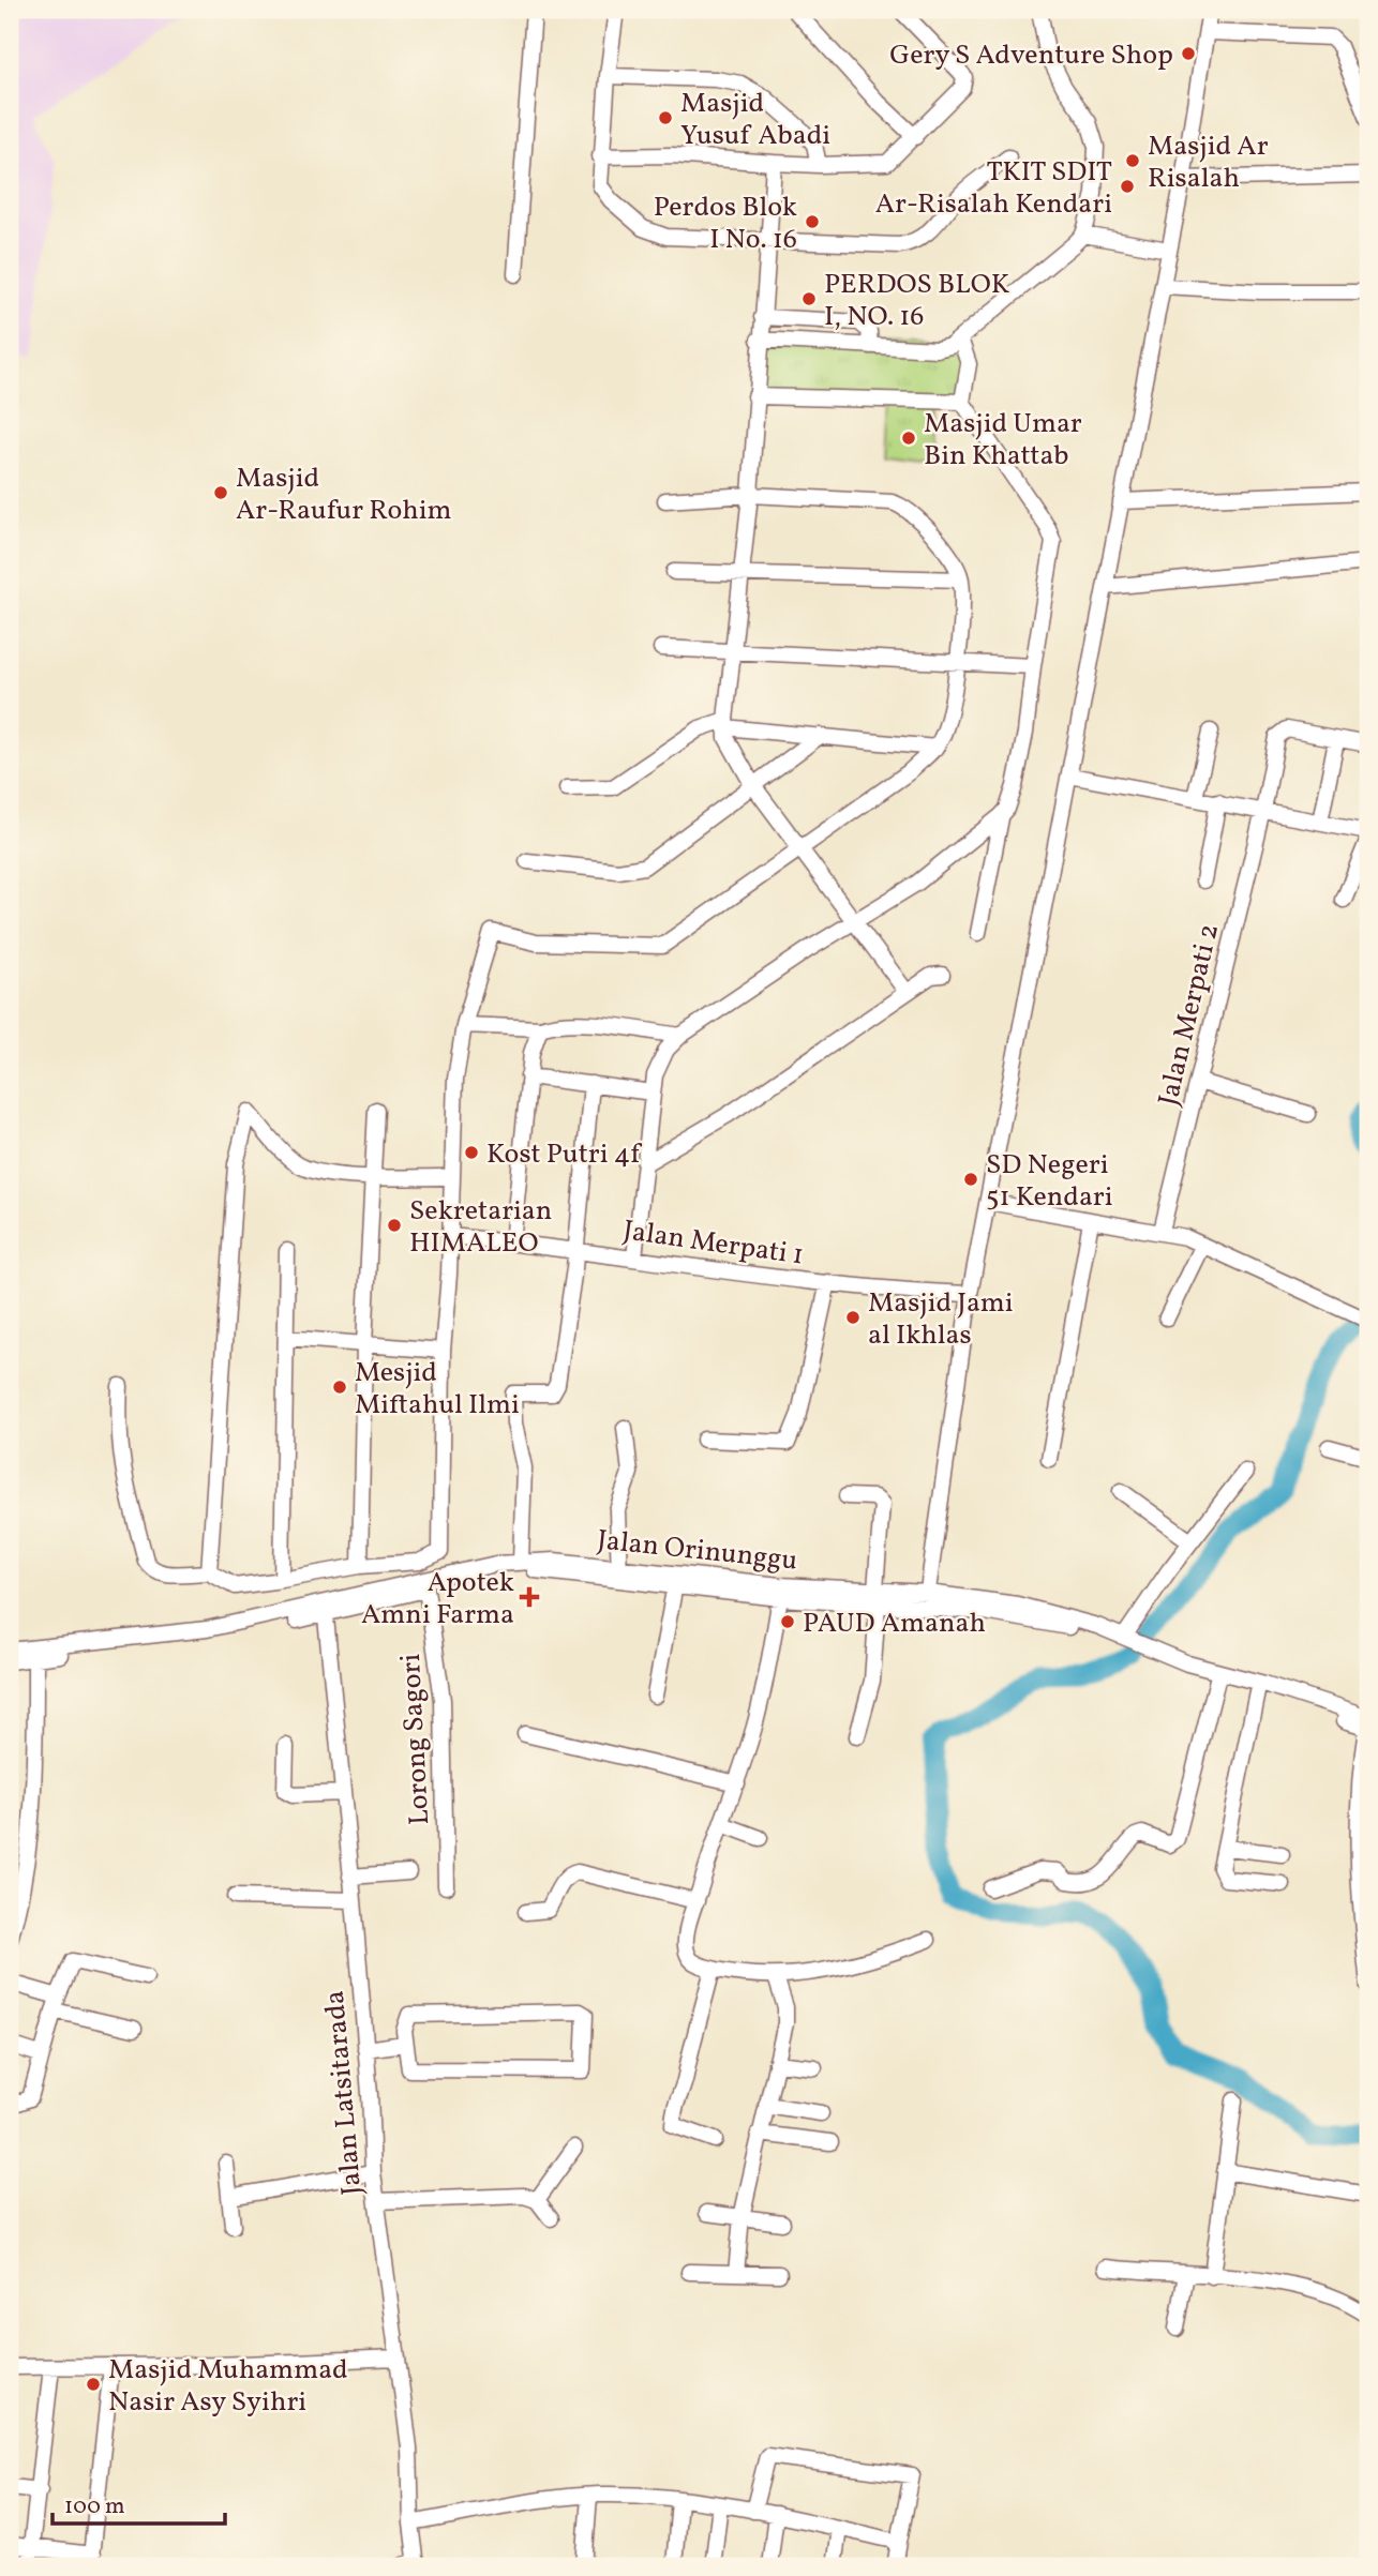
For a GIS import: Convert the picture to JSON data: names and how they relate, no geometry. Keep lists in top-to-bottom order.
{
  "streets": {
    "street": [
      "Jalan Merpati 2",
      "Jalan Merpati 1",
      "Jalan Orinunggu",
      "Lorong Sagori",
      "Jalan Latsitarada"
    ]
  },
  "crossings": [
    ["Jalan Orinunggu", "Lorong Sagori"],
    ["Jalan Orinunggu", "Jalan Latsitarada"]
  ],
  "places": {
    "other": [
      "Gery S Adventure Shop",
      "Masjid Yusuf Abadi",
      "Masjid Ar Risalah",
      "TKIT SDIT Ar-Risalah Kendari",
      "Perdos Blok I No. 16",
      "PERDOS BLOK I, NO. 16",
      "Masjid Umar Bin Khattab",
      "Masjid Ar-Raufur Rohim",
      "Kost Putri 4f",
      "SD Negeri 51 Kendari",
      "Sekretarian HIMALEO",
      "Masjid Jami al Ikhlas",
      "Mesjid Miftahul Ilmi",
      "PAUD Amanah",
      "Masjid Muhammad Nasir Asy Syihri"
    ],
    "health": ["Apotek Amni Farma"]
  },
  "scale_bar": "100 m"
}
